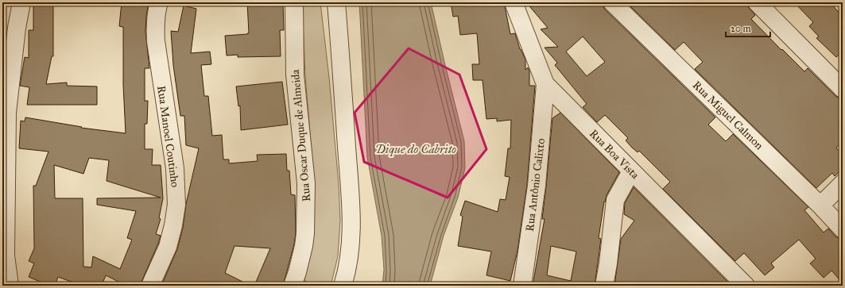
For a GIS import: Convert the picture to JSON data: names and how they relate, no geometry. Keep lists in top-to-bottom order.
{
  "streets": {
    "street": [
      "Rua Miguel Calmon",
      "Rua Oscar Duque de Almeida",
      "Rua Manoel Coutinho",
      "Rua Boa Vista",
      "Rua Antônio Calixto"
    ]
  },
  "crossings": [
    ["Rua Boa Vista", "Rua Antônio Calixto"]
  ],
  "water": ["Dique do Cabrito"],
  "scale_bar": "20 m"
}
